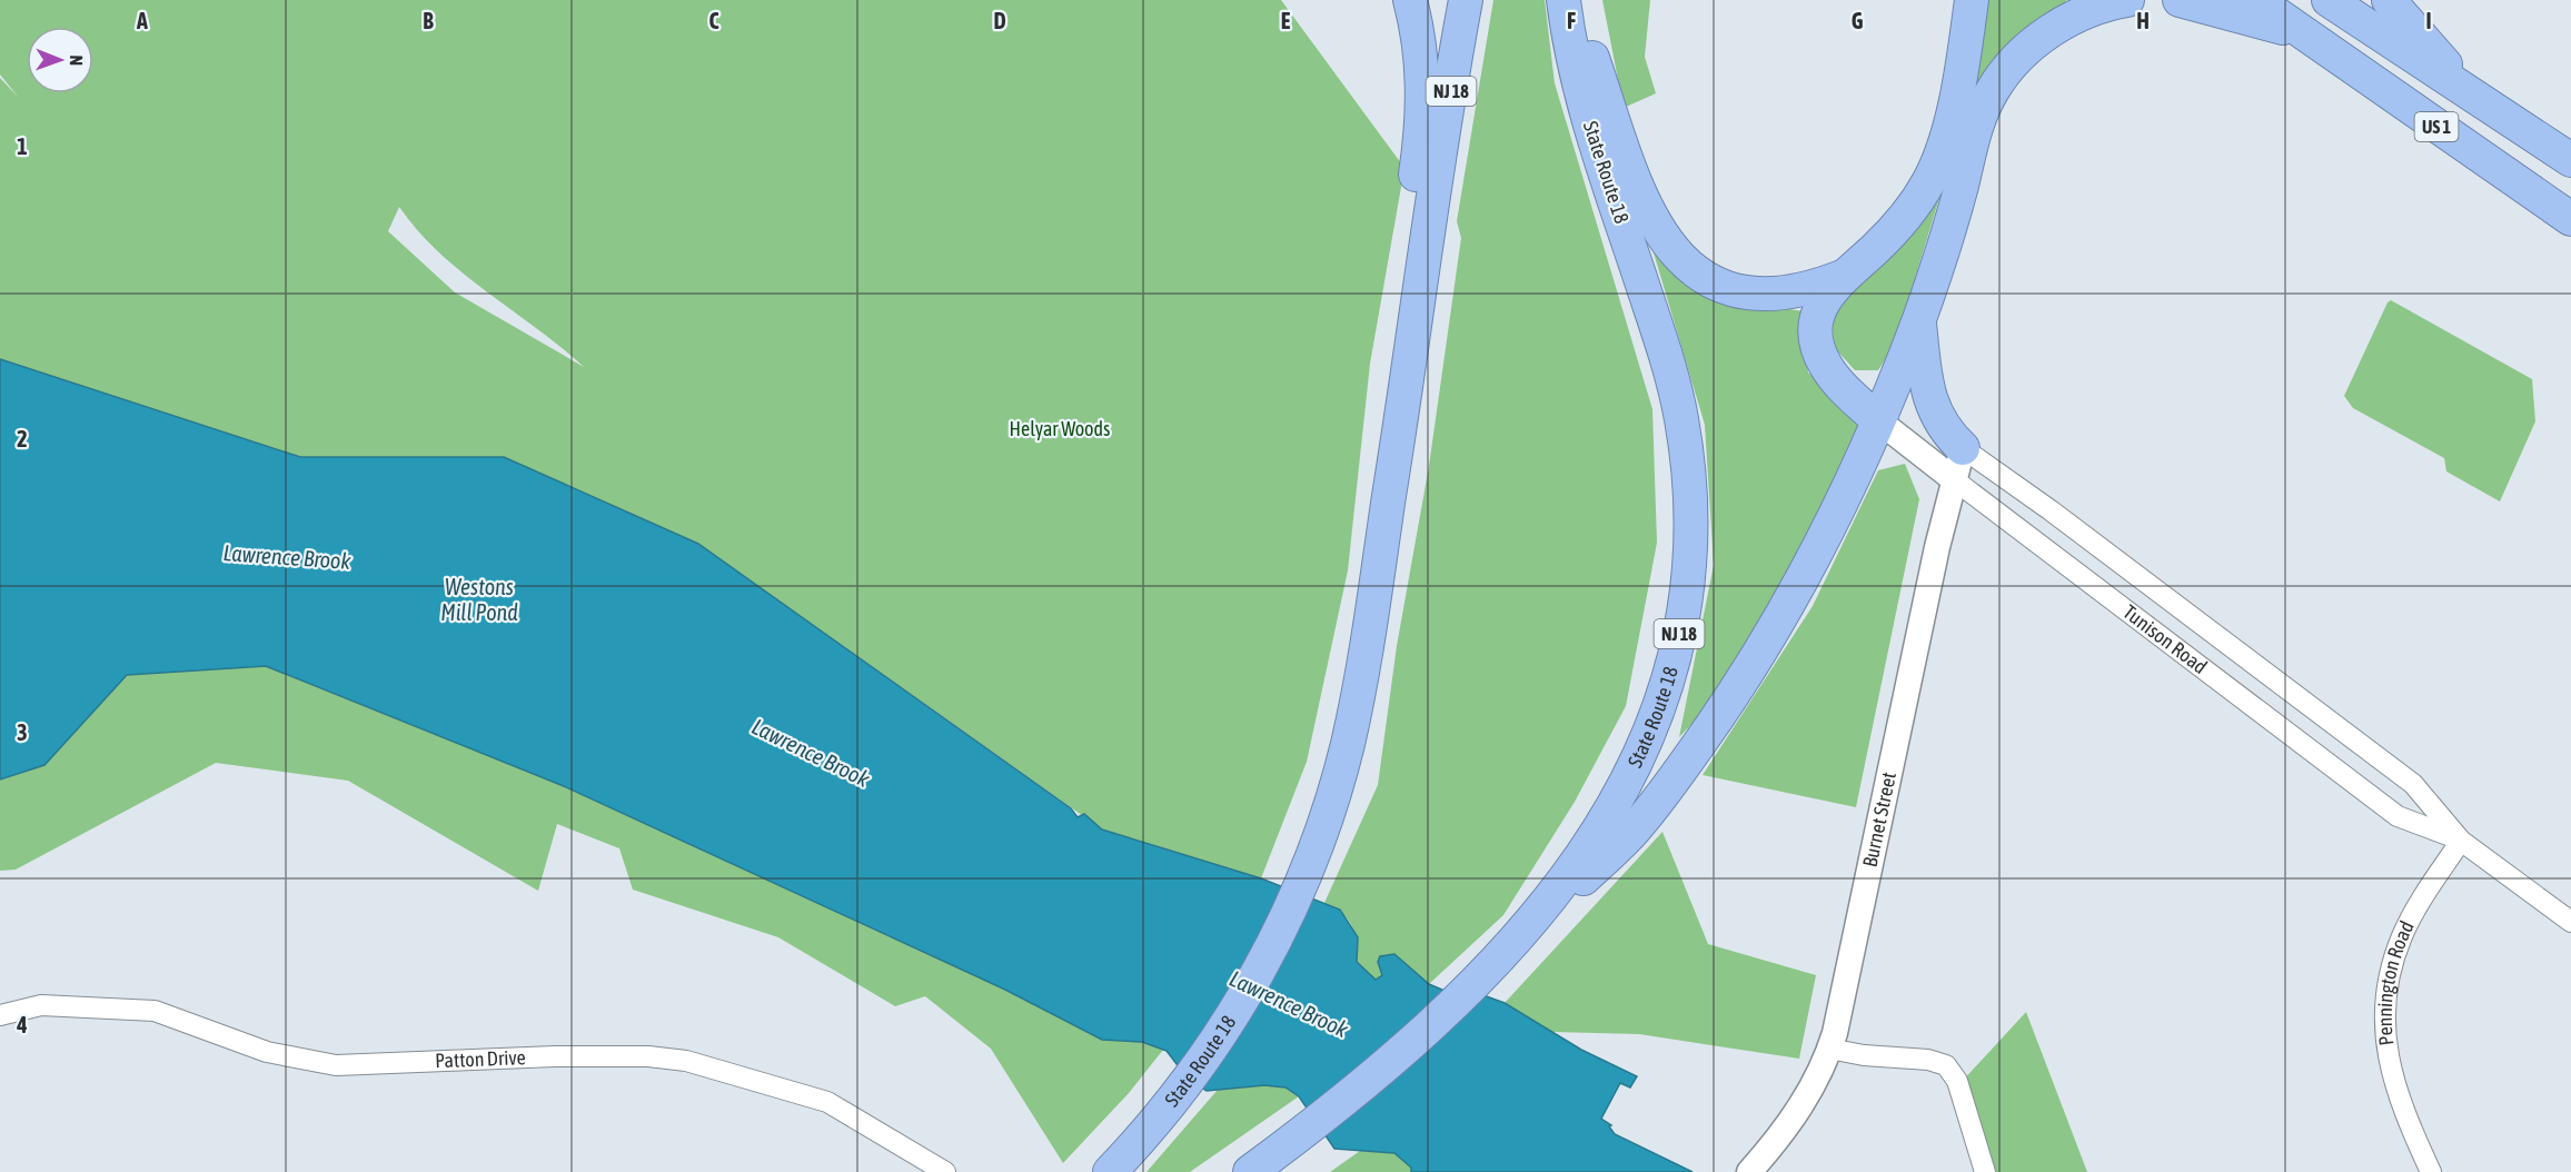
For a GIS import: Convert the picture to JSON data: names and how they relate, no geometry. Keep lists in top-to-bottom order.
{
  "streets": {
    "highway": ["NJ 18", "US 1", "State Route 18"],
    "street": [
      "Tunison Road",
      "Burnet Street",
      "Pennington Road",
      "Patton Drive"
    ]
  },
  "crossings": [
    ["Tunison Road", "Burnet Street"],
    ["Tunison Road", "Pennington Road"]
  ],
  "water": ["Lawrence Brook", "Westons Mill Pond"],
  "parks": ["Helyar Woods"],
  "north": "right",
  "grid": {
    "columns": [
      "A",
      "B",
      "C",
      "D",
      "E",
      "F",
      "G",
      "H",
      "I"
    ],
    "rows": [
      "1",
      "2",
      "3",
      "4"
    ]
  }
}
